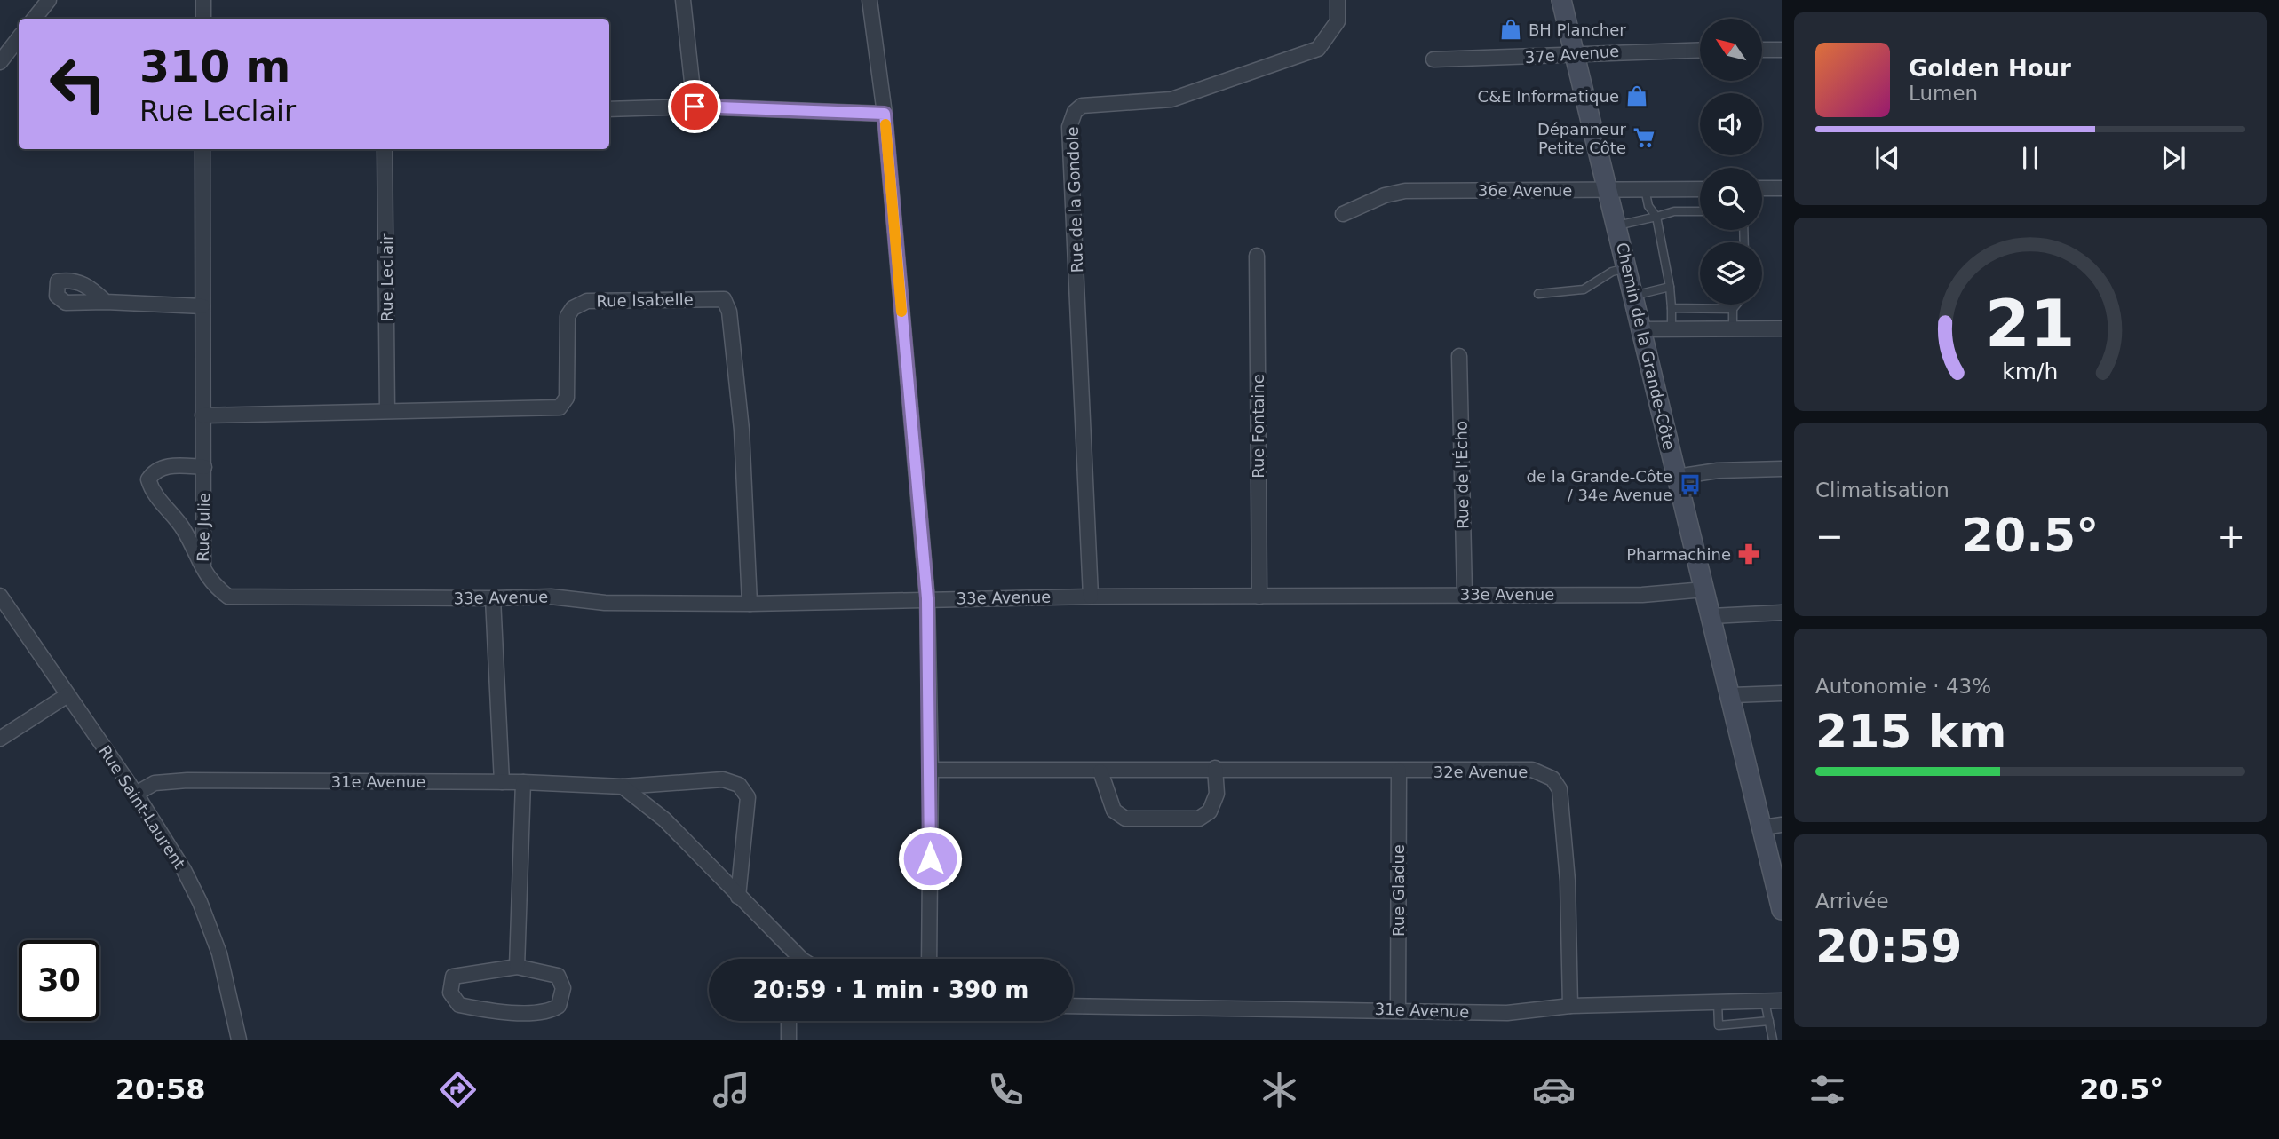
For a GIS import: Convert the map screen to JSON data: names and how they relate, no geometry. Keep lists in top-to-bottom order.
{
  "streets": {
    "main road": ["Chemin de la Grande-Côte"],
    "street": [
      "37e Avenue",
      "36e Avenue",
      "Rue de la Gondole",
      "Rue Leclair",
      "Rue Isabelle",
      "Rue Fontaine",
      "Rue de l'Écho",
      "Rue Julie",
      "33e Avenue",
      "32e Avenue",
      "31e Avenue",
      "Rue Saint-Laurent",
      "Rue Gladue"
    ]
  },
  "crossings": [
    ["37e Avenue", "Chemin de la Grande-Côte"],
    ["36e Avenue", "Chemin de la Grande-Côte"],
    ["Rue de la Gondole", "33e Avenue"],
    ["Rue Leclair", "Rue Isabelle"],
    ["Rue Isabelle", "Rue Julie"],
    ["Rue Isabelle", "33e Avenue"],
    ["Chemin de la Grande-Côte", "33e Avenue"],
    ["Rue Fontaine", "33e Avenue"],
    ["Rue de l'Écho", "33e Avenue"],
    ["Rue Julie", "33e Avenue"],
    ["32e Avenue", "31e Avenue"],
    ["32e Avenue", "Rue Gladue"],
    ["31e Avenue", "Rue Saint-Laurent"],
    ["31e Avenue", "Rue Gladue"]
  ],
  "places": {
    "shop": ["BH Plancher", "C&E Informatique"],
    "supermarket": ["Dépanneur Petite Côte"],
    "bus stop": ["de la Grande-Côte / 34e Avenue"],
    "pharmacy": ["Pharmachine"]
  },
  "north": "top left",
  "page": {
    "turn": ["310 m", "Rue Leclair"],
    "song": ["Golden Hour", "Lumen"],
    "tile": [
      "Climatisation",
      ["Autonomie · 43%", "215 km"],
      ["Arrivée", "20:59"]
    ],
    "heat": ["−", "20.5°", "+"],
    "limit": "30",
    "trip": "20:59 · 1 min · 390 m",
    "tabs": ["20:58", "20.5°"],
    "gauge": ["21", "km/h"]
  }
}
